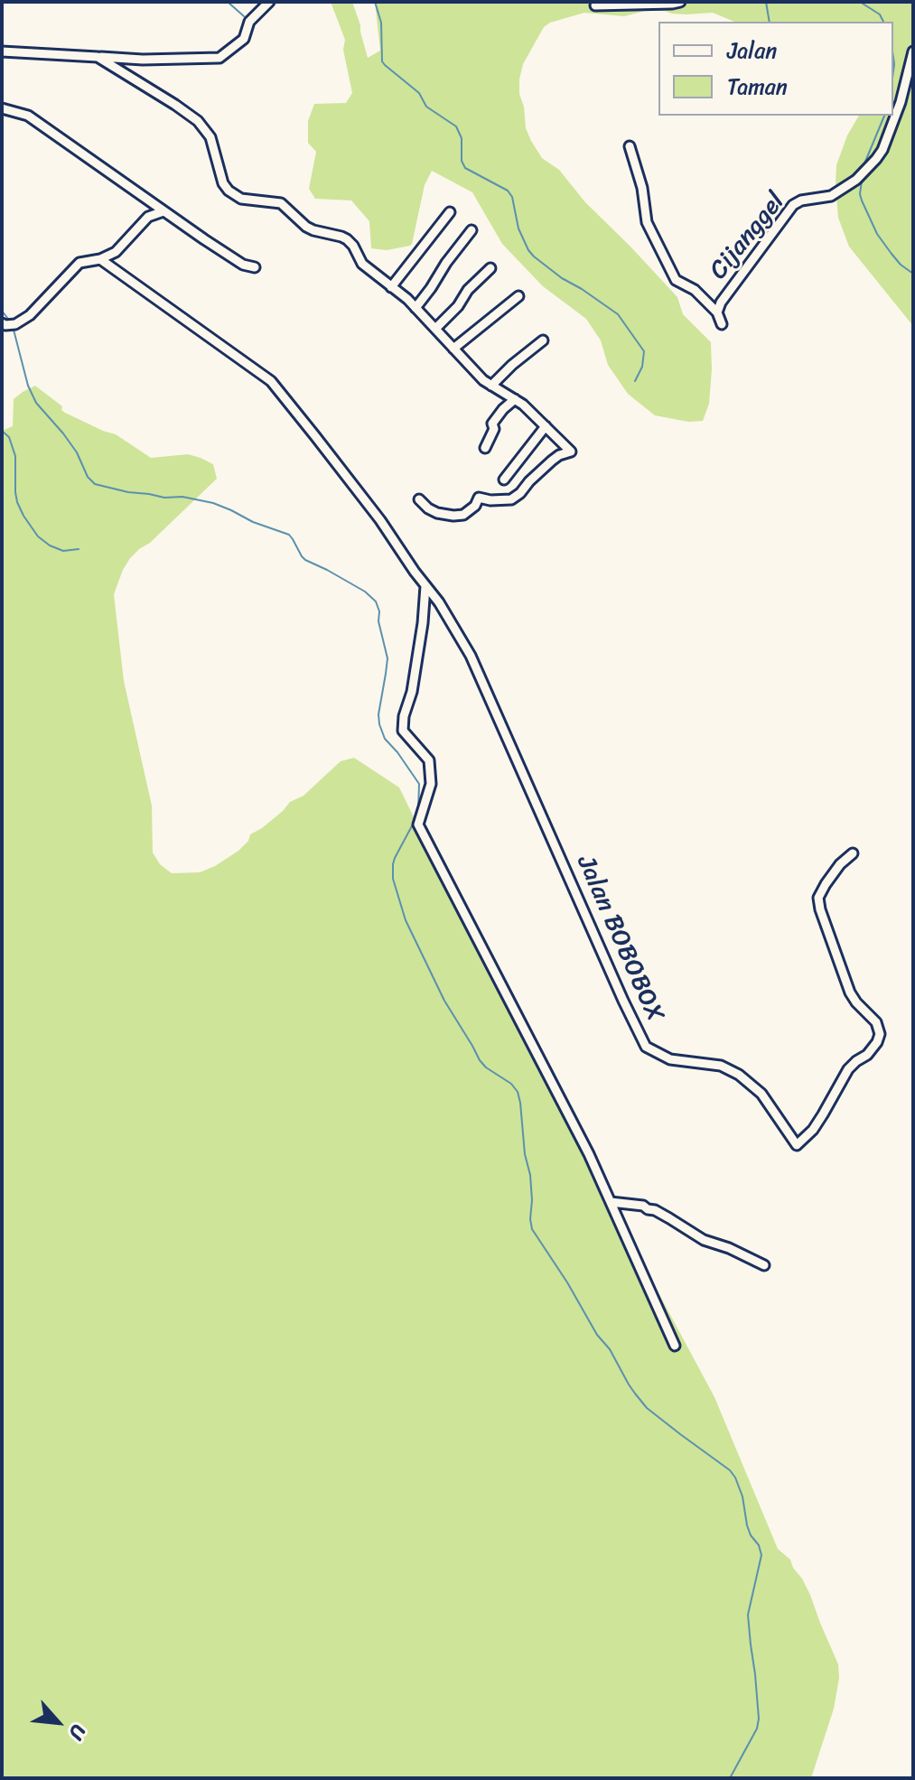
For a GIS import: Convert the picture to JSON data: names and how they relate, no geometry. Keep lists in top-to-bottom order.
{
  "streets": {
    "street": ["Cijanggel", "Jalan BOBOBOX"]
  },
  "legend": ["Jalan", "Taman"],
  "north": "bottom right"
}
